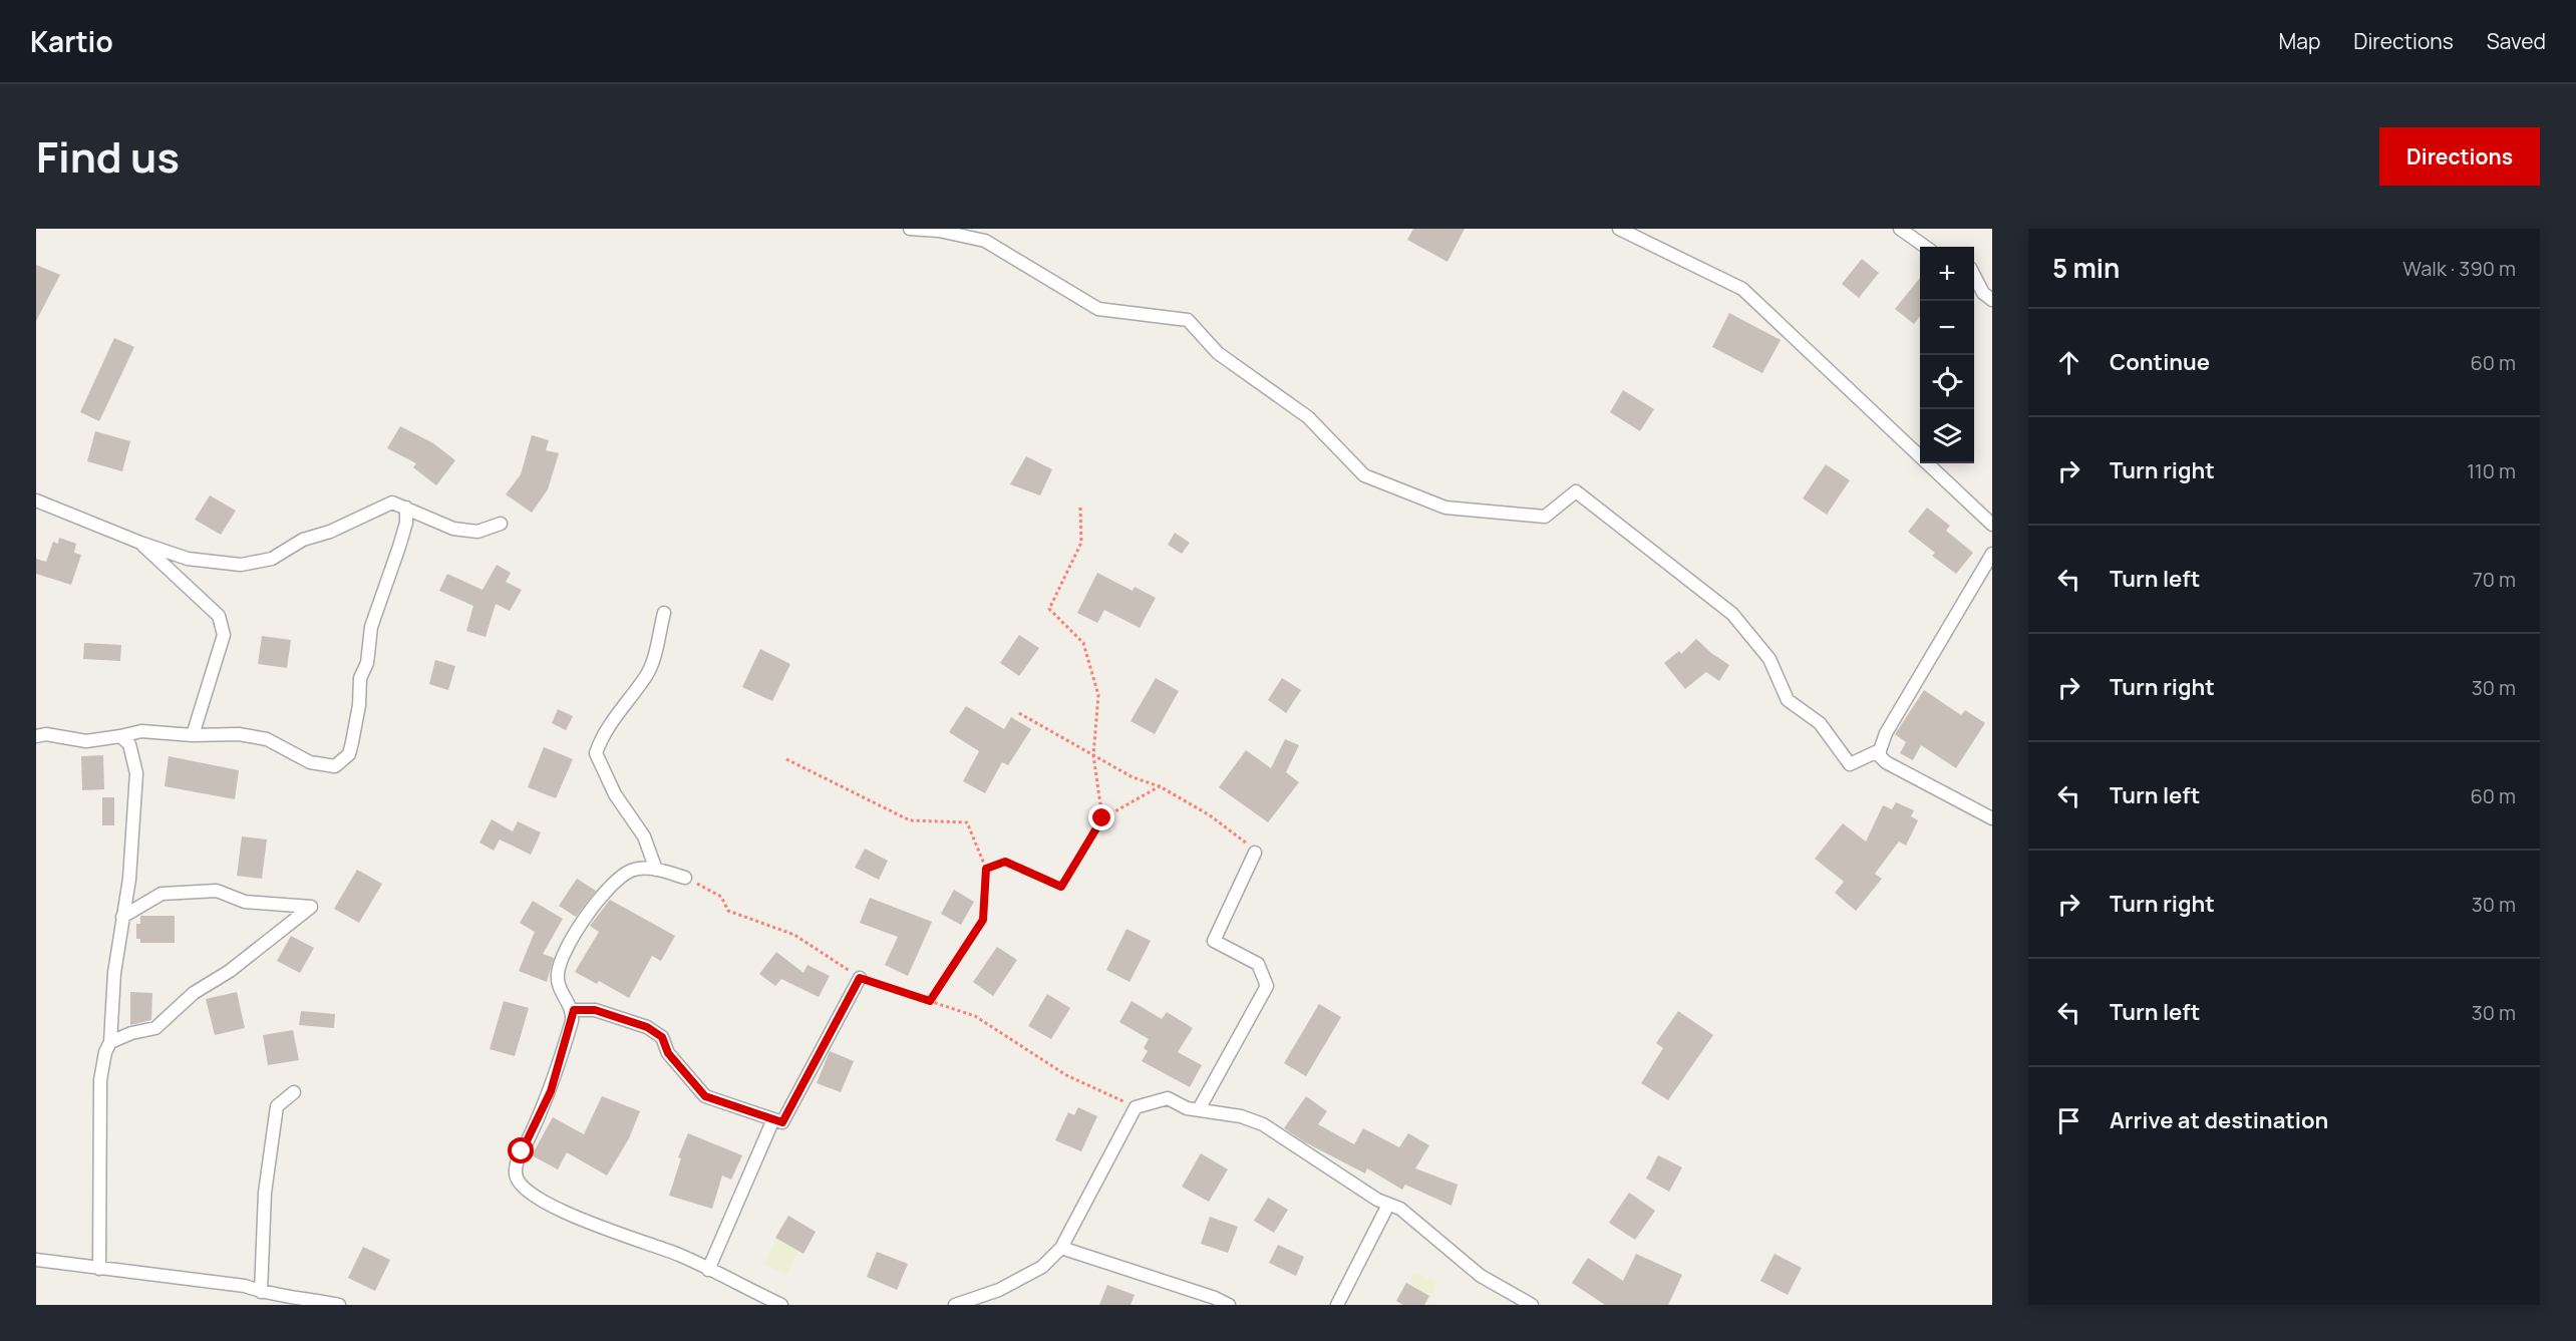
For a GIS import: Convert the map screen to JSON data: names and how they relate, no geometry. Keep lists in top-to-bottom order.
{
  "page": {
    "header": "Kartio",
    "nav": ["Map", "Directions", "Saved"],
    "title": "Find us",
    "buttons": "Directions",
    "heading": ["5 min", "Walk · 390 m"],
    "map_buttons": ["+", "−"],
    "list": [
      ["Continue", "60 m"],
      ["Turn right", "110 m"],
      ["Turn left", "70 m"],
      ["Turn right", "30 m"],
      ["Turn left", "60 m"],
      ["Turn right", "30 m"],
      ["Turn left", "30 m"],
      "Arrive at destination"
    ]
  }
}
